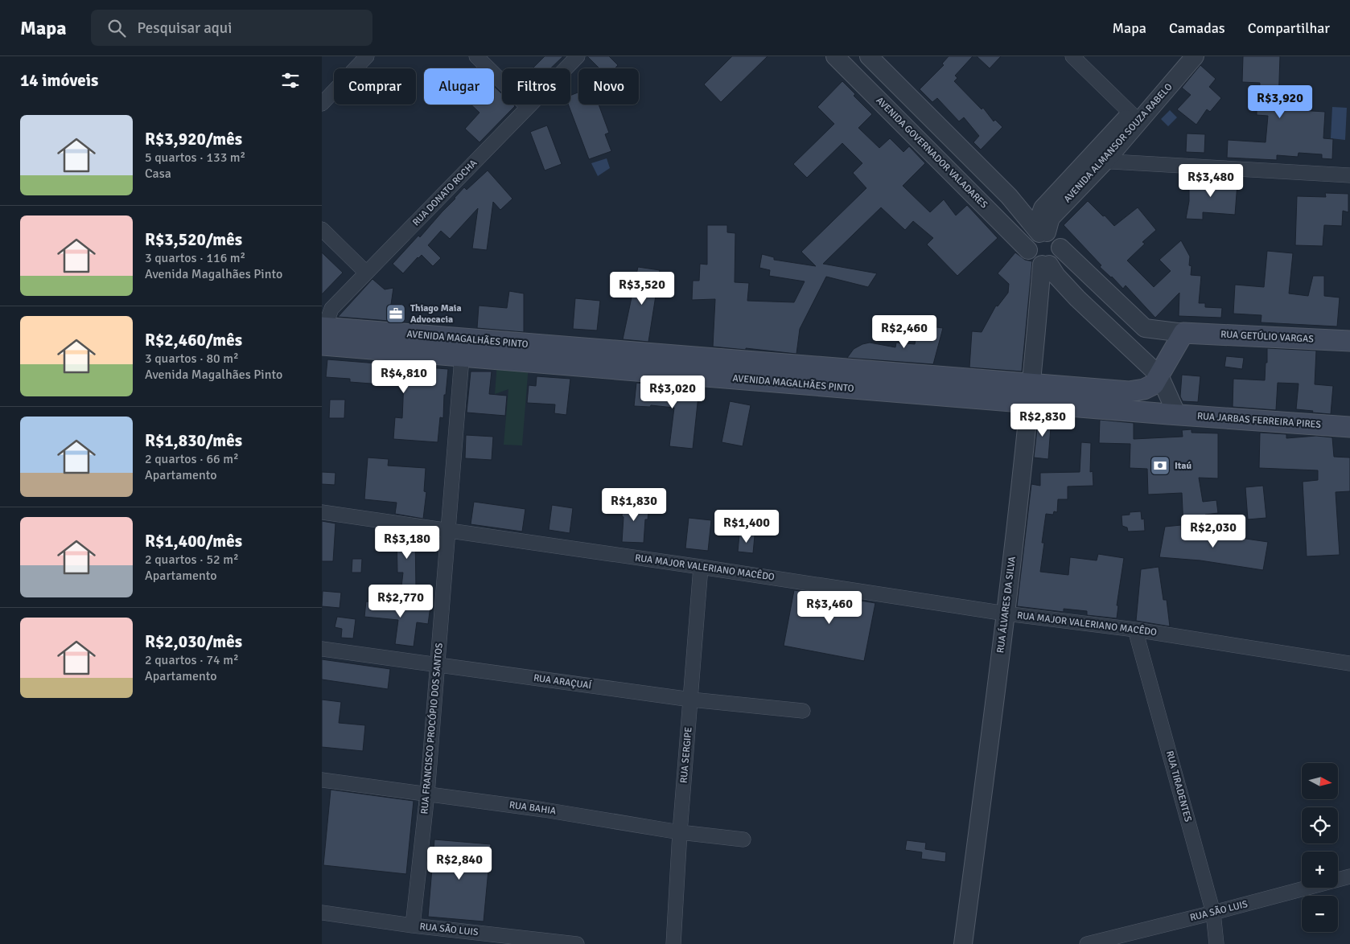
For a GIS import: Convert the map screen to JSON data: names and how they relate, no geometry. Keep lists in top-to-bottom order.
{
  "streets": {
    "main road": ["RUA GETÚLIO VARGAS", "AVENIDA MAGALHÃES PINTO", "RUA JARBAS FERREIRA PIRES"],
    "street": [
      "AVENIDA ALMANSOR SOUZA RABELO",
      "AVENIDA GOVERNADOR VALADARES",
      "RUA DONATO ROCHA",
      "RUA MAJOR VALERIANO MACÊDO",
      "RUA ÁLVARES DA SILVA",
      "RUA ARAÇUAÍ",
      "RUA FRANCISCO PROCÓPIO DOS SANTOS",
      "RUA SERGIPE",
      "RUA TIRADENTES",
      "RUA BAHIA",
      "RUA SÃO LUIS"
    ]
  },
  "crossings": [
    ["AVENIDA ALMANSOR SOUZA RABELO", "AVENIDA GOVERNADOR VALADARES"],
    ["AVENIDA ALMANSOR SOUZA RABELO", "RUA GETÚLIO VARGAS"],
    ["AVENIDA ALMANSOR SOUZA RABELO", "RUA ÁLVARES DA SILVA"],
    ["AVENIDA GOVERNADOR VALADARES", "RUA GETÚLIO VARGAS"],
    ["AVENIDA GOVERNADOR VALADARES", "RUA ÁLVARES DA SILVA"],
    ["RUA DONATO ROCHA", "AVENIDA MAGALHÃES PINTO"],
    ["RUA GETÚLIO VARGAS", "RUA ÁLVARES DA SILVA"],
    ["AVENIDA MAGALHÃES PINTO", "RUA JARBAS FERREIRA PIRES"],
    ["AVENIDA MAGALHÃES PINTO", "RUA ÁLVARES DA SILVA"],
    ["AVENIDA MAGALHÃES PINTO", "RUA FRANCISCO PROCÓPIO DOS SANTOS"],
    ["RUA MAJOR VALERIANO MACÊDO", "RUA ÁLVARES DA SILVA"],
    ["RUA MAJOR VALERIANO MACÊDO", "RUA FRANCISCO PROCÓPIO DOS SANTOS"],
    ["RUA MAJOR VALERIANO MACÊDO", "RUA SERGIPE"],
    ["RUA MAJOR VALERIANO MACÊDO", "RUA TIRADENTES"],
    ["RUA ARAÇUAÍ", "RUA FRANCISCO PROCÓPIO DOS SANTOS"],
    ["RUA ARAÇUAÍ", "RUA SERGIPE"],
    ["RUA FRANCISCO PROCÓPIO DOS SANTOS", "RUA BAHIA"],
    ["RUA FRANCISCO PROCÓPIO DOS SANTOS", "RUA SÃO LUIS"],
    ["RUA SERGIPE", "RUA BAHIA"],
    ["RUA TIRADENTES", "RUA SÃO LUIS"]
  ],
  "places": {
    "office": ["Thiago Maia Advocacia"],
    "bank": ["Itaú"]
  },
  "north": "right",
  "page": {
    "header": "Mapa",
    "search": "Pesquisar aqui",
    "nav": ["Mapa", "Camadas", "Compartilhar"],
    "heading": "14 imóveis",
    "chip": [
      "Comprar",
      "Alugar",
      "Filtros",
      "Novo"
    ],
    "price": [
      "R$3,920",
      "R$3,480",
      "R$3,520",
      "R$2,460",
      "R$4,810",
      "R$3,020",
      "R$2,830",
      "R$1,830",
      "R$1,400",
      "R$2,030",
      "R$3,180",
      "R$2,770",
      "R$3,460",
      "R$2,840"
    ],
    "list": [
      {
        "name": "R$3,920/mês",
        "note": "5 quartos · 133 m² · Casa"
      },
      {
        "name": "R$3,520/mês",
        "note": "3 quartos · 116 m² · Avenida Magalhães Pinto"
      },
      {
        "name": "R$2,460/mês",
        "note": "3 quartos · 80 m² · Avenida Magalhães Pinto"
      },
      {
        "name": "R$1,830/mês",
        "note": "2 quartos · 66 m² · Apartamento"
      },
      {
        "name": "R$1,400/mês",
        "note": "2 quartos · 52 m² · Apartamento"
      },
      {
        "name": "R$2,030/mês",
        "note": "2 quartos · 74 m² · Apartamento"
      }
    ],
    "map_buttons": ["+", "−"]
  }
}
